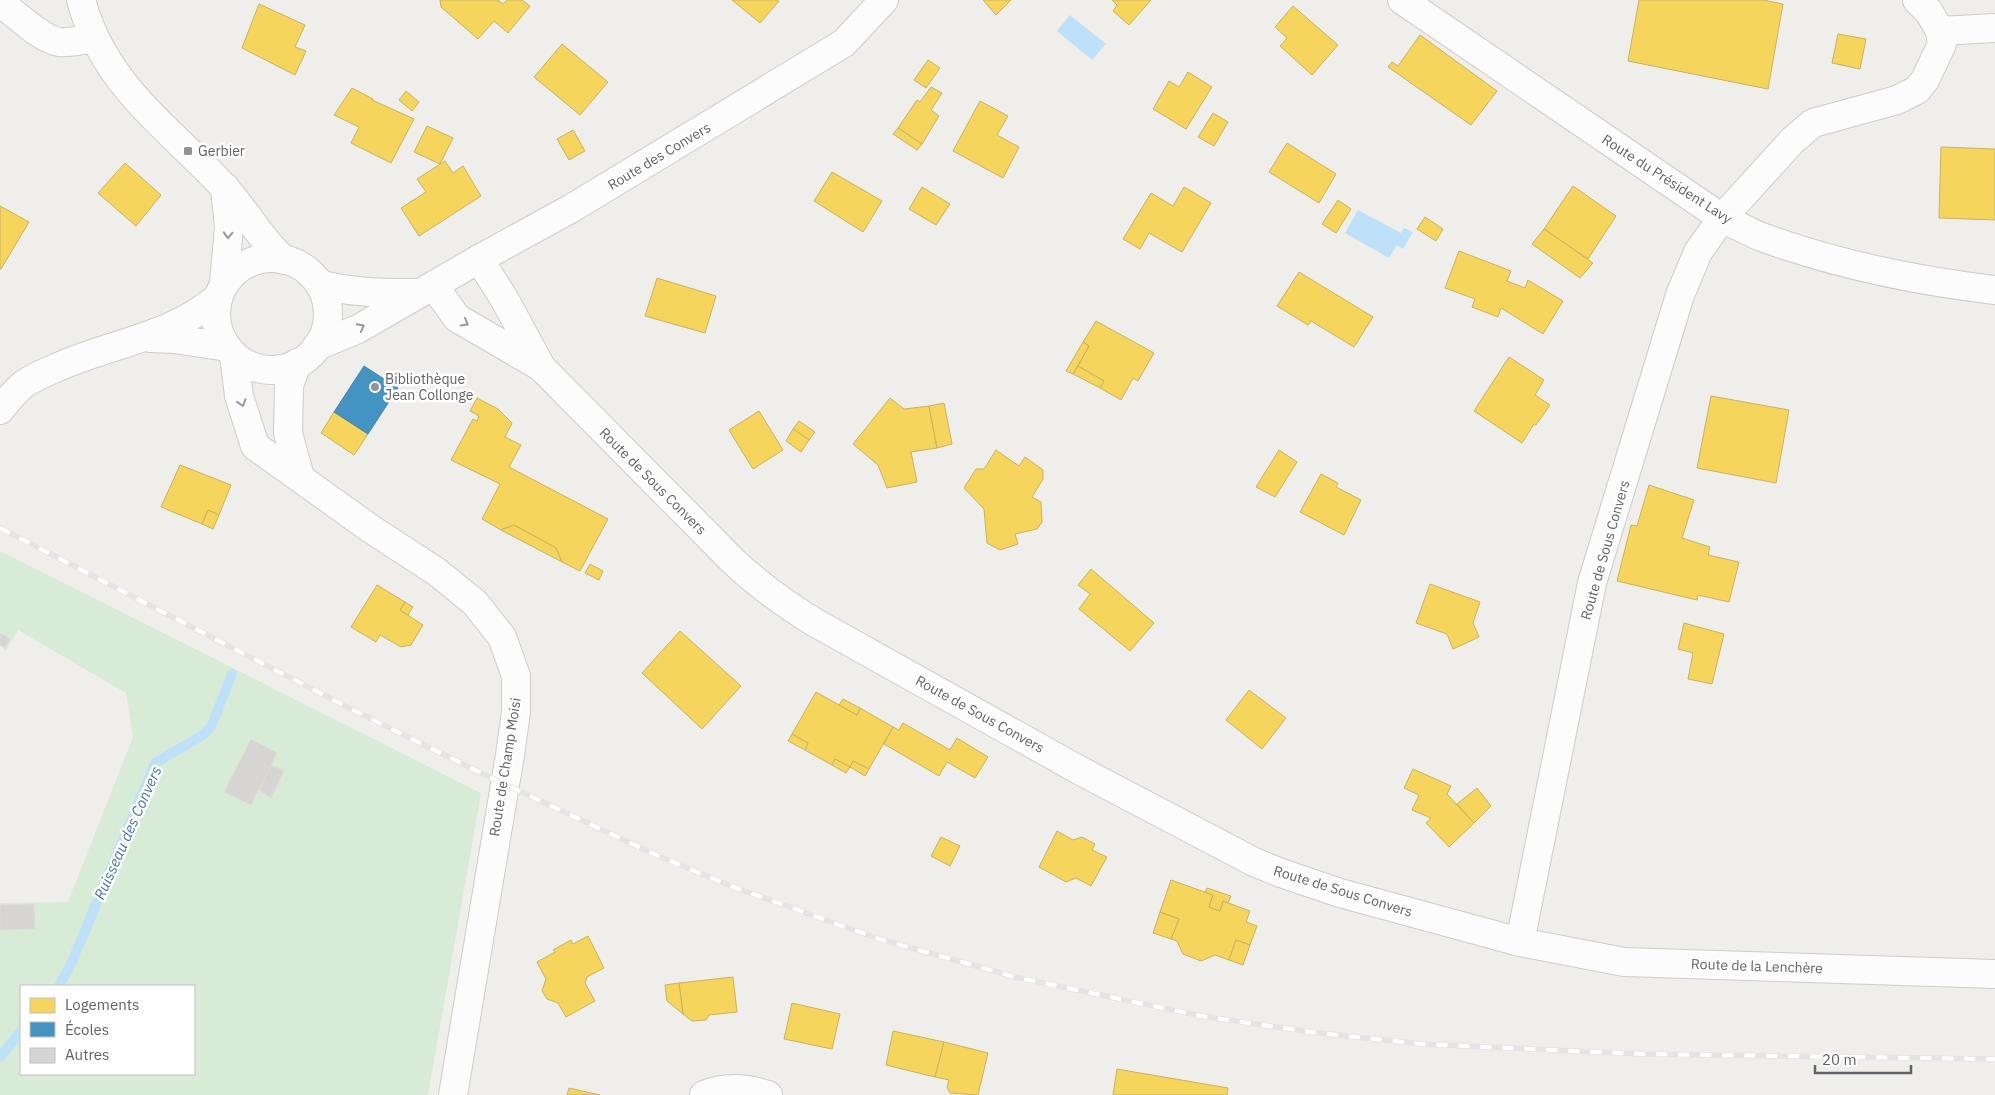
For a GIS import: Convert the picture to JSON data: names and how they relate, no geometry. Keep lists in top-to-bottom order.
{
  "streets": {
    "street": [
      "Route des Convers",
      "Route du Président Lavy",
      "Route de Sous Convers",
      "Route de Champ Moisi",
      "Route de la Lenchère"
    ]
  },
  "crossings": [
    ["Route des Convers", "Route de Sous Convers"],
    ["Route des Convers", "Route de Champ Moisi"],
    ["Route du Président Lavy", "Route de Sous Convers"],
    ["Route de Sous Convers", "Route de la Lenchère"]
  ],
  "water": ["Ruisseau des Convers"],
  "places": {
    "transit": ["Gerbier"],
    "other": ["Bibliothèque Jean Collonge"]
  },
  "legend": ["Logements", "Écoles", "Autres"],
  "scale_bar": "20 m"
}
